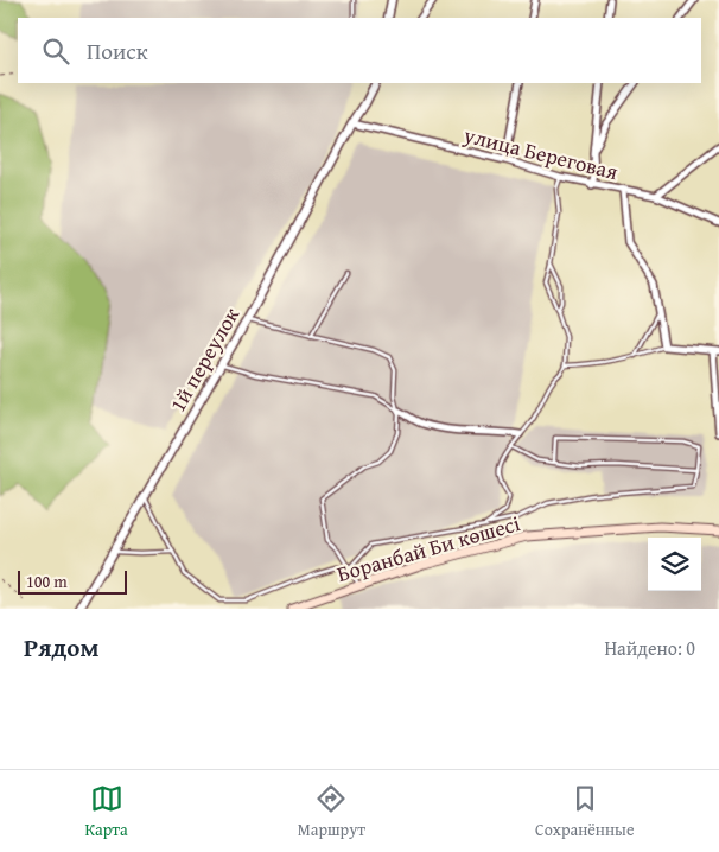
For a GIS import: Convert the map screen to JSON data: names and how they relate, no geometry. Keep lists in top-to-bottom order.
{
  "streets": {
    "main road": ["Боранбай Би көшесі"],
    "street": ["улица Береговая", "1й переулок"]
  },
  "crossings": [
    ["улица Береговая", "1й переулок"]
  ],
  "scale_bar": "100 m",
  "page": {
    "search": "Поиск",
    "scale": "100 m",
    "heading": ["Рядом", "Найдено: 0"],
    "nav": ["Карта", "Маршрут", "Сохранённые"]
  }
}
